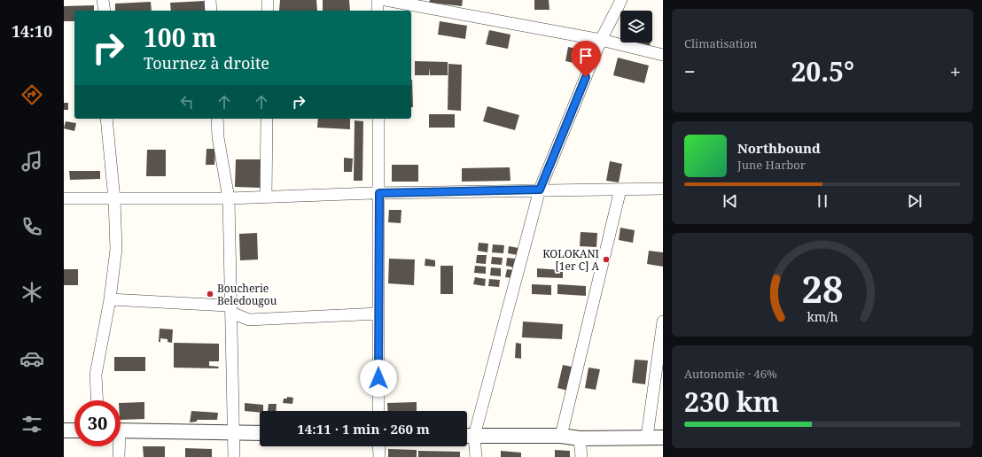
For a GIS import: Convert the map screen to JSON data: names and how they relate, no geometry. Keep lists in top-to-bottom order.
{
  "places": ["KOLOKANI [1er C] A", "Boucherie Beledougou"],
  "page": {
    "tabs": "14:10",
    "tile": [
      "Climatisation",
      ["Autonomie · 46%", "230 km"]
    ],
    "turn": ["100 m", "Tournez à droite"],
    "heat": ["−", "20.5°", "+"],
    "song": ["Northbound", "June Harbor"],
    "limit": "30",
    "trip": "14:11 · 1 min · 260 m",
    "gauge": ["28", "km/h"]
  }
}
